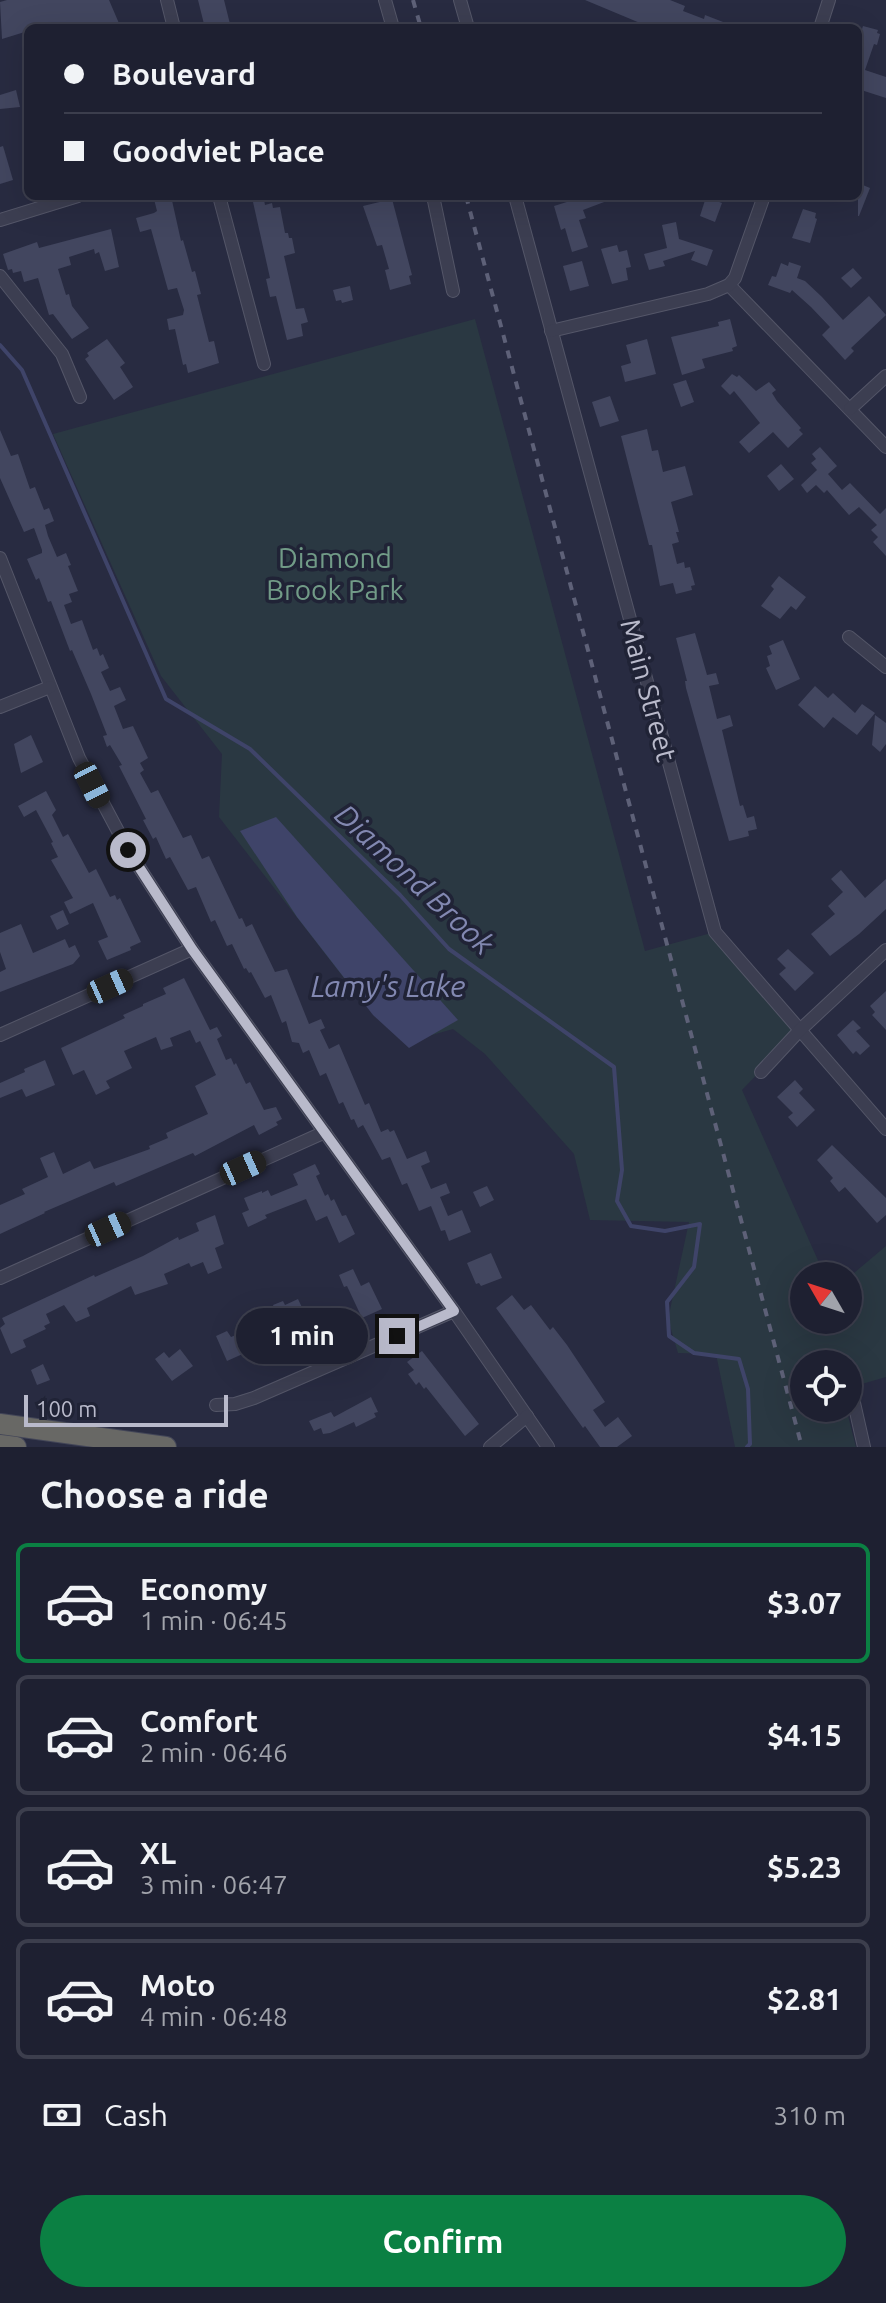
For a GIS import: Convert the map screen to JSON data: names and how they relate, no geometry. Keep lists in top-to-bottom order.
{
  "streets": {
    "street": ["Main Street"]
  },
  "water": ["Diamond Brook", "Lamy's Lake"],
  "parks": ["Diamond Brook Park"],
  "scale_bar": "100 m",
  "north": "top left",
  "page": {
    "banner": ["Boulevard", "Goodviet Place"],
    "bubble": "1 min",
    "scale": "100 m",
    "heading": "Choose a ride",
    "list": [
      {
        "name": "Economy",
        "note": "1 min · 06:45",
        "value": "$3.07"
      },
      {
        "name": "Comfort",
        "note": "2 min · 06:46",
        "value": "$4.15"
      },
      {
        "name": "XL",
        "note": "3 min · 06:47",
        "value": "$5.23"
      },
      {
        "name": "Moto",
        "note": "4 min · 06:48",
        "value": "$2.81"
      }
    ],
    "pay": ["Cash", "310 m"],
    "buttons": "Confirm"
  }
}
